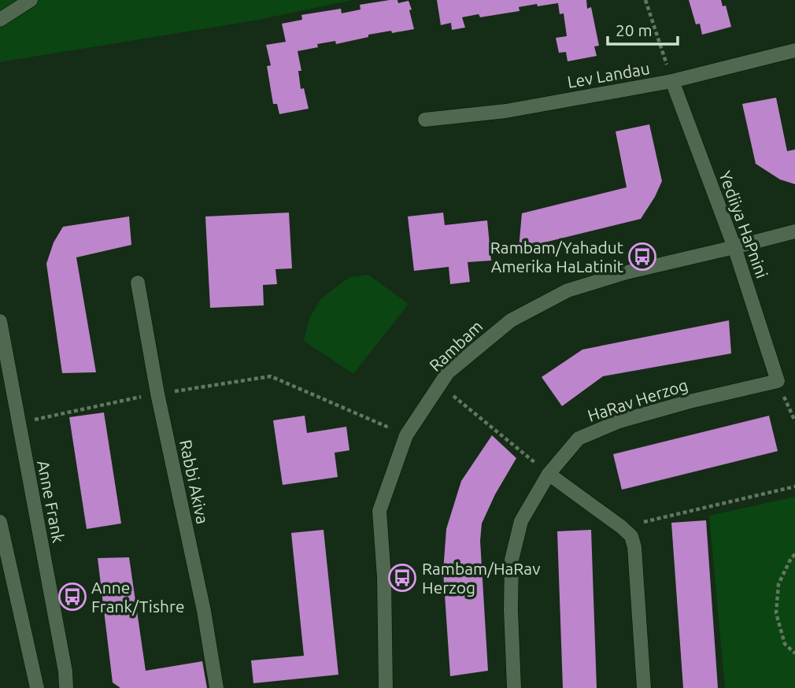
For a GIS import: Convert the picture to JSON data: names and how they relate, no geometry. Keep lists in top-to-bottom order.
{
  "streets": {
    "street": [
      "Lev Landau",
      "Yediiya HaPnini",
      "Rambam",
      "HaRav Herzog",
      "Rabbi Akiva",
      "Anne Frank"
    ]
  },
  "crossings": [
    ["Lev Landau", "Yediiya HaPnini"],
    ["Yediiya HaPnini", "Rambam"],
    ["Yediiya HaPnini", "HaRav Herzog"]
  ],
  "places": {
    "bus stop": ["Rambam/Yahadut Amerika HaLatinit", "Rambam/HaRav Herzog", "Anne Frank/Tishre"]
  },
  "scale_bar": "20 m"
}
